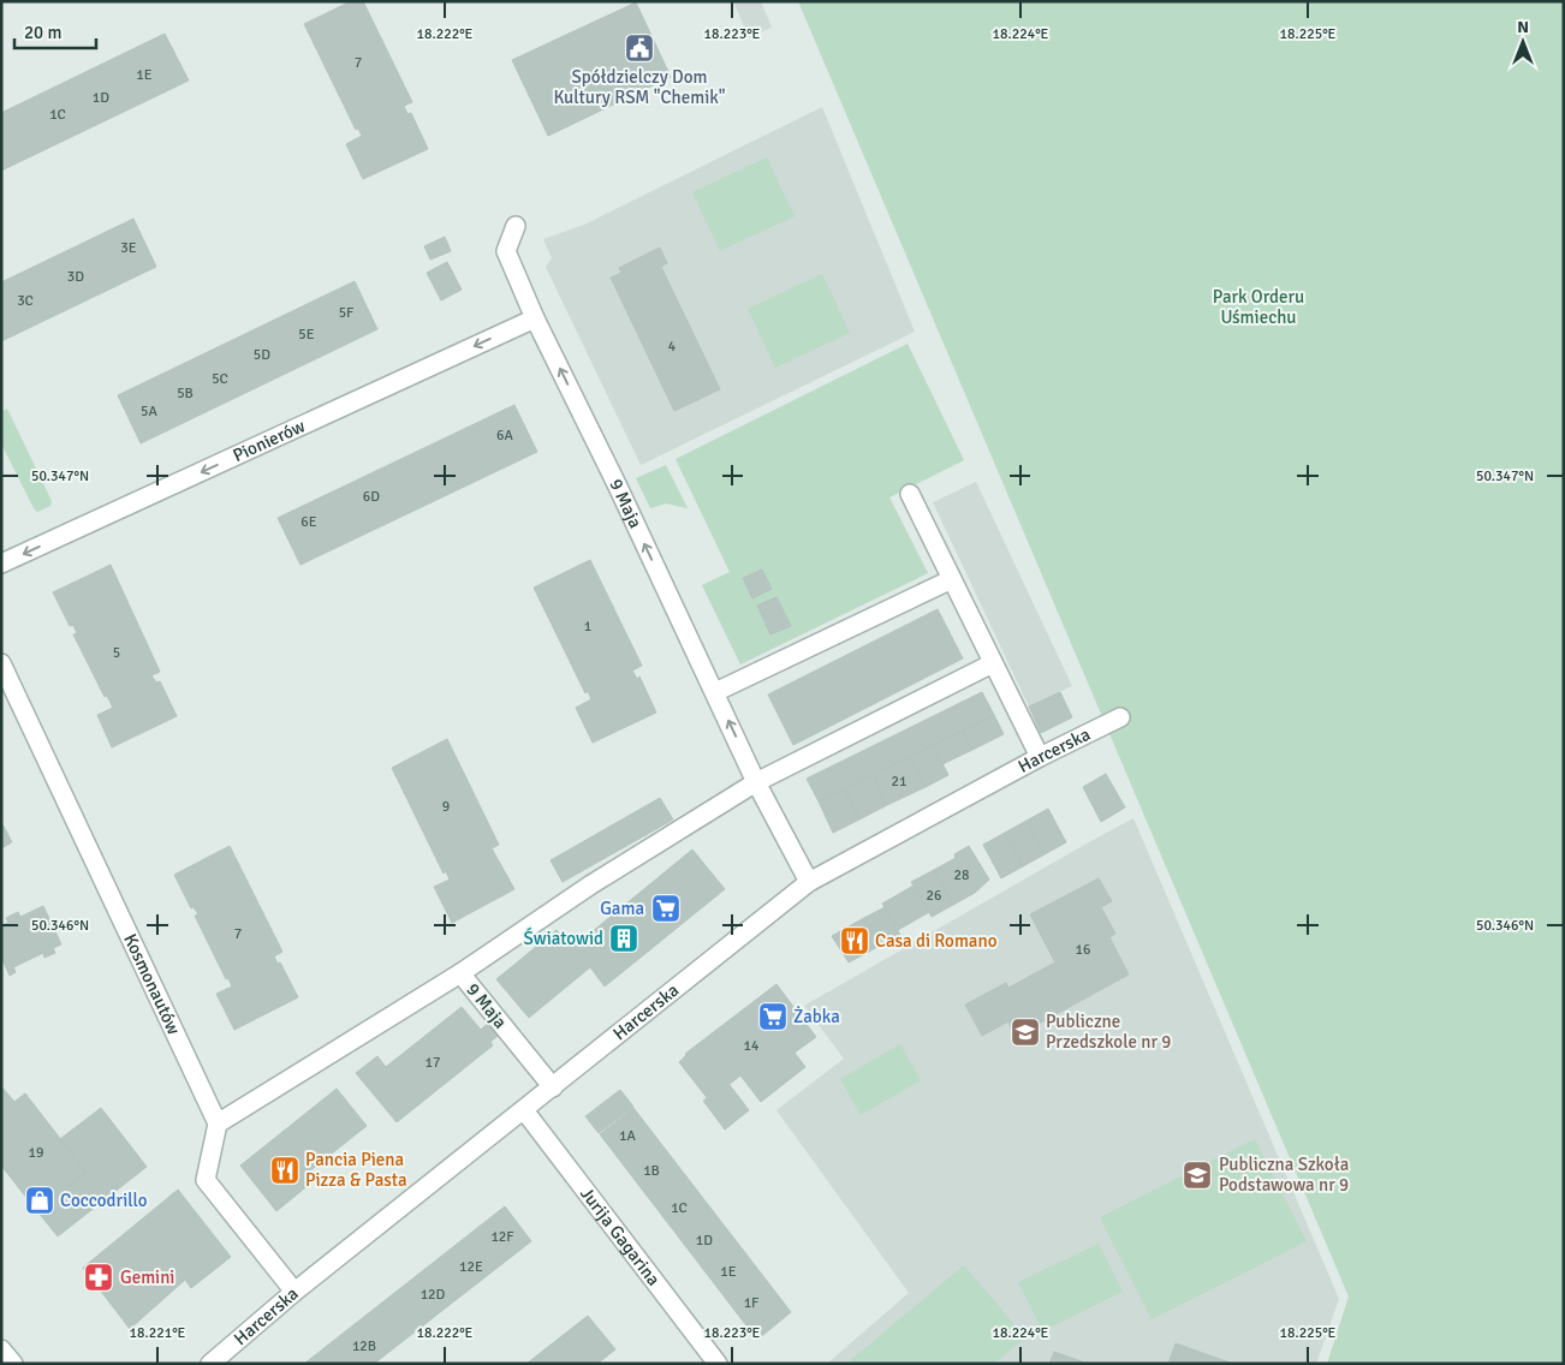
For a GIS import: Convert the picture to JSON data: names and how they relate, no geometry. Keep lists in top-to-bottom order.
{
  "streets": {
    "street": [
      "Pionierów",
      "9 Maja",
      "Harcerska",
      "Kosmonautów",
      "Jurija Gagarina"
    ]
  },
  "crossings": [
    ["Pionierów", "9 Maja"],
    ["9 Maja", "Harcerska"],
    ["Harcerska", "Jurija Gagarina"]
  ],
  "one_way": ["Pionierów", "9 Maja"],
  "parks": ["Park Orderu Uśmiechu"],
  "places": {
    "public building": ["Spółdzielczy Dom Kultury RSM \"Chemik\""],
    "supermarket": ["Gama", "Żabka"],
    "building": ["Światowid"],
    "restaurant": ["Casa di Romano", "Pancia Piena Pizza & Pasta"],
    "school or university": ["Publiczne Przedszkole nr 9", "Publiczna Szkoła Podstawowa nr 9"],
    "shop": ["Coccodrillo"],
    "pharmacy": ["Gemini"]
  },
  "house_numbers": [
    "7",
    "1E",
    "1D",
    "1C",
    "3E",
    "3D",
    "3C",
    "5F",
    "5E",
    "4",
    "5D",
    "5C",
    "5B",
    "5A",
    "6A",
    "6D",
    "6E",
    "1",
    "5",
    "21",
    "9",
    "28",
    "26",
    "7",
    "16",
    "14",
    "17",
    "1A",
    "19",
    "1B",
    "1C",
    "12F",
    "1D",
    "12E",
    "1E",
    "12D",
    "1F",
    "12B"
  ],
  "scale_bar": "20 m",
  "north": "top",
  "coordinates": [
    "18.222°E",
    "18.223°E",
    "18.224°E",
    "18.225°E",
    "50.347°N",
    "50.346°N",
    "18.221°E"
  ]
}
